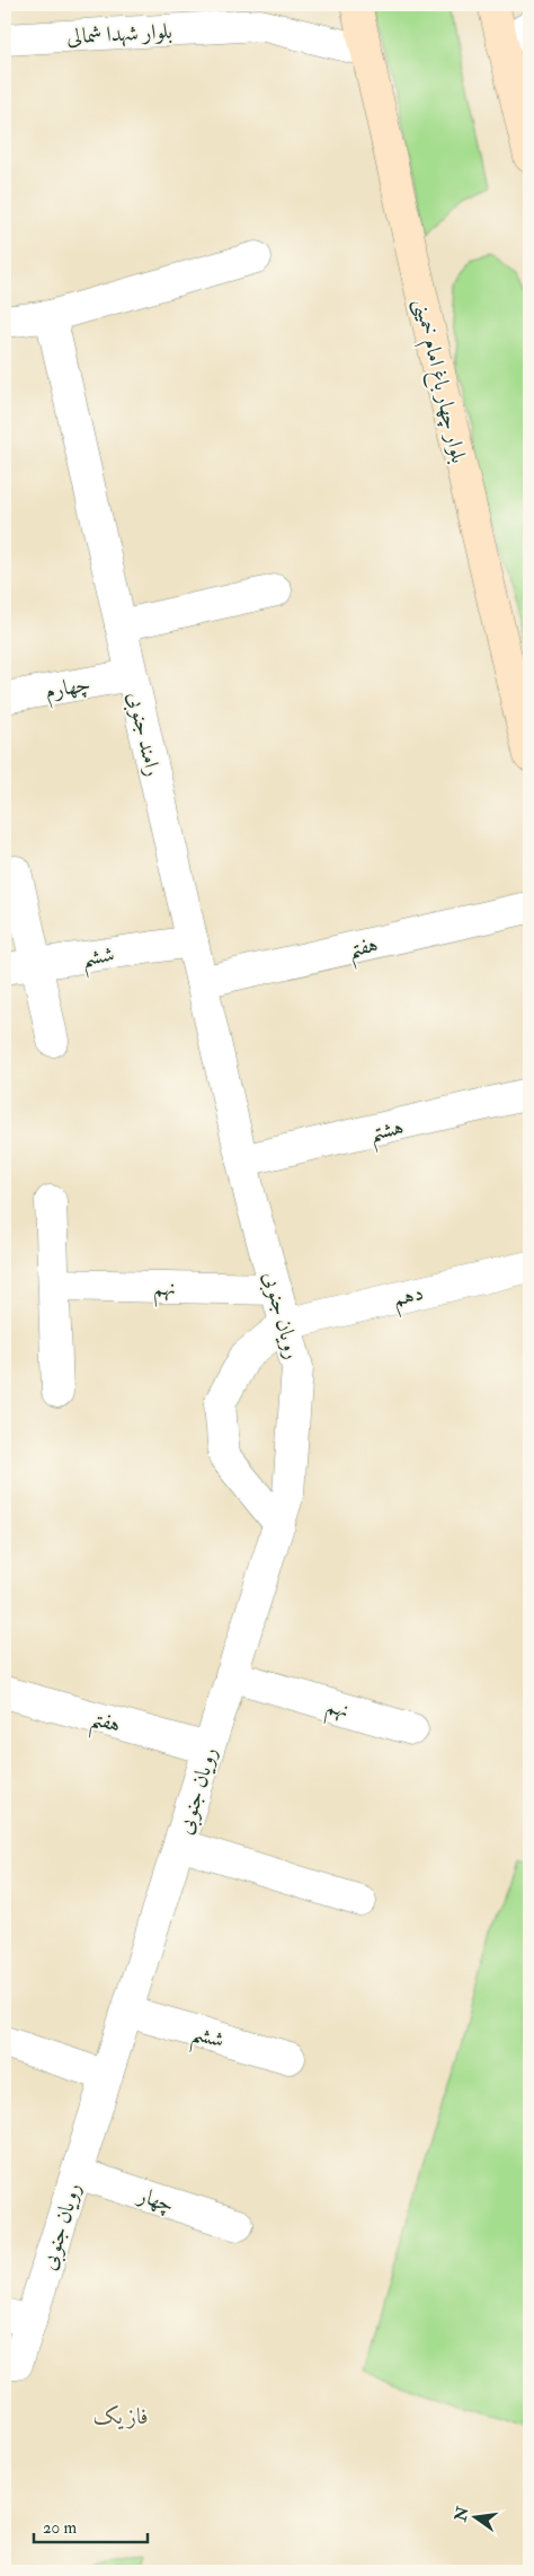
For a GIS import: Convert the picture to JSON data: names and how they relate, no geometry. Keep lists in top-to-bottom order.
{
  "streets": {
    "main road": ["بلوار چهار باغ امام خمینی"],
    "street": [
      "بلوار شهدا شمالی",
      "چهارم",
      "رامند جنوبی",
      "هفتم",
      "ششم",
      "هشتم",
      "نهم",
      "دهم",
      "رویان جنوبی",
      "چهار"
    ]
  },
  "crossings": [
    ["بلوار شهدا شمالی", "بلوار چهار باغ امام خمینی"],
    ["چهارم", "رامند جنوبی"],
    ["رامند جنوبی", "هفتم"],
    ["رامند جنوبی", "ششم"],
    ["رامند جنوبی", "هشتم"],
    ["رامند جنوبی", "رویان جنوبی"],
    ["هفتم", "رویان جنوبی"],
    ["ششم", "رویان جنوبی"],
    ["نهم", "رویان جنوبی"],
    ["دهم", "رویان جنوبی"],
    ["رویان جنوبی", "چهار"]
  ],
  "districts": ["فاز یک"],
  "scale_bar": "20 m",
  "north": "left"
}
